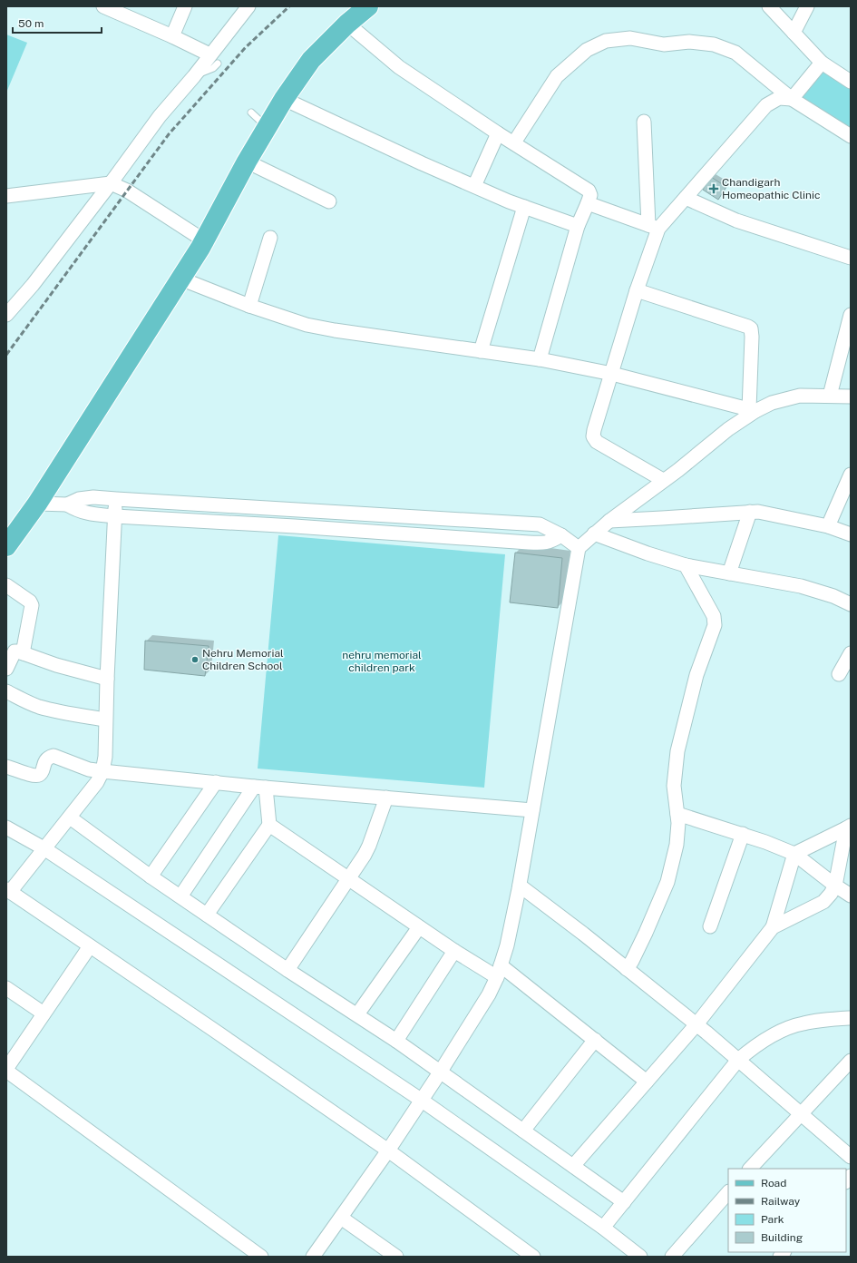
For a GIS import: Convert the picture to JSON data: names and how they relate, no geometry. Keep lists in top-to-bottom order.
{
  "parks": ["nehru memorial children park"],
  "places": {
    "health": ["Chandigarh Homeopathic Clinic"],
    "other": ["Nehru Memorial Children School"]
  },
  "legend": [
    "Road",
    "Railway",
    "Park",
    "Building"
  ],
  "scale_bar": "50 m"
}
